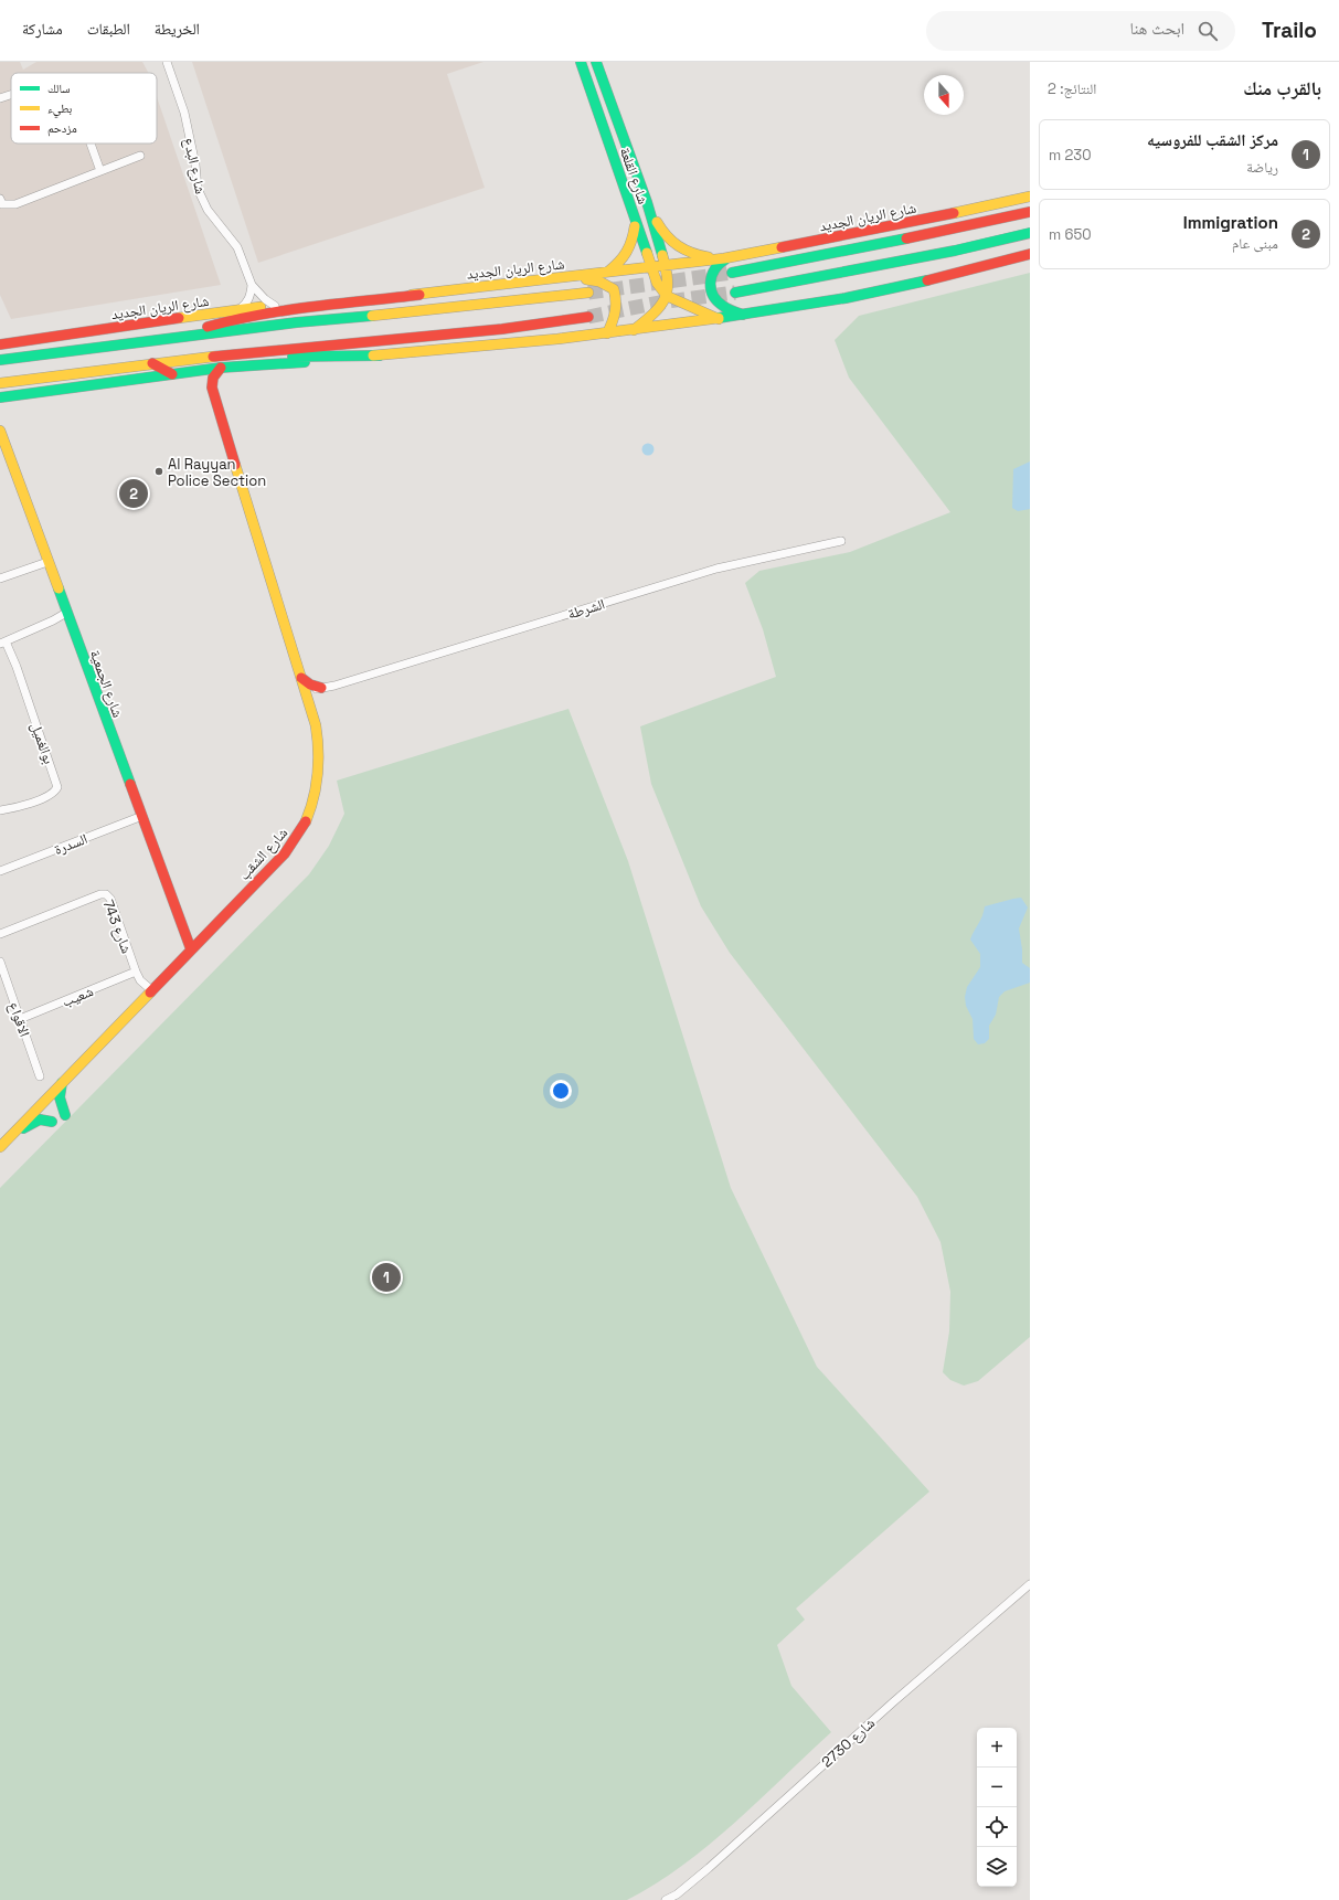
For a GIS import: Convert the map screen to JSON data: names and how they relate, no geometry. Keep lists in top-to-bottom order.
{
  "streets": {
    "main road": [
      "شارع القلعة",
      "شارع الريان الجديد",
      "شارع الجمعية",
      "شارع الشقب"
    ],
    "street": [
      "شارع البدع",
      "الشرطة",
      "بوالغميل",
      "السدرة",
      "شارع 743",
      "شعيب",
      "الاقواع",
      "شارع 2730"
    ]
  },
  "crossings": [
    ["شارع البدع", "شارع الريان الجديد"],
    ["شارع القلعة", "شارع الريان الجديد"],
    ["الشرطة", "شارع الشقب"],
    ["شارع الجمعية", "السدرة"],
    ["شارع الجمعية", "شارع الشقب"],
    ["شارع الشقب", "شارع 743"],
    ["شارع 743", "شعيب"],
    ["شعيب", "الاقواع"]
  ],
  "places": ["Al Rayyan Police Section"],
  "legend": ["سالك", "بطيء", "مزدحم"],
  "north": "bottom",
  "page": {
    "header": "Trailo",
    "search": "ابحث هنا",
    "nav": ["الخريطة", "الطبقات", "مشاركة"],
    "heading": ["بالقرب منك", "النتائج: 2"],
    "list": [
      {
        "mark": "1",
        "name": "مركز الشقب للفروسيه",
        "note": "رياضة",
        "value": "230 m"
      },
      {
        "mark": "2",
        "name": "Immigration",
        "note": "مبنى عام",
        "value": "650 m"
      }
    ],
    "pins": ["2", "1"],
    "map_buttons": ["+", "−"]
  }
}
